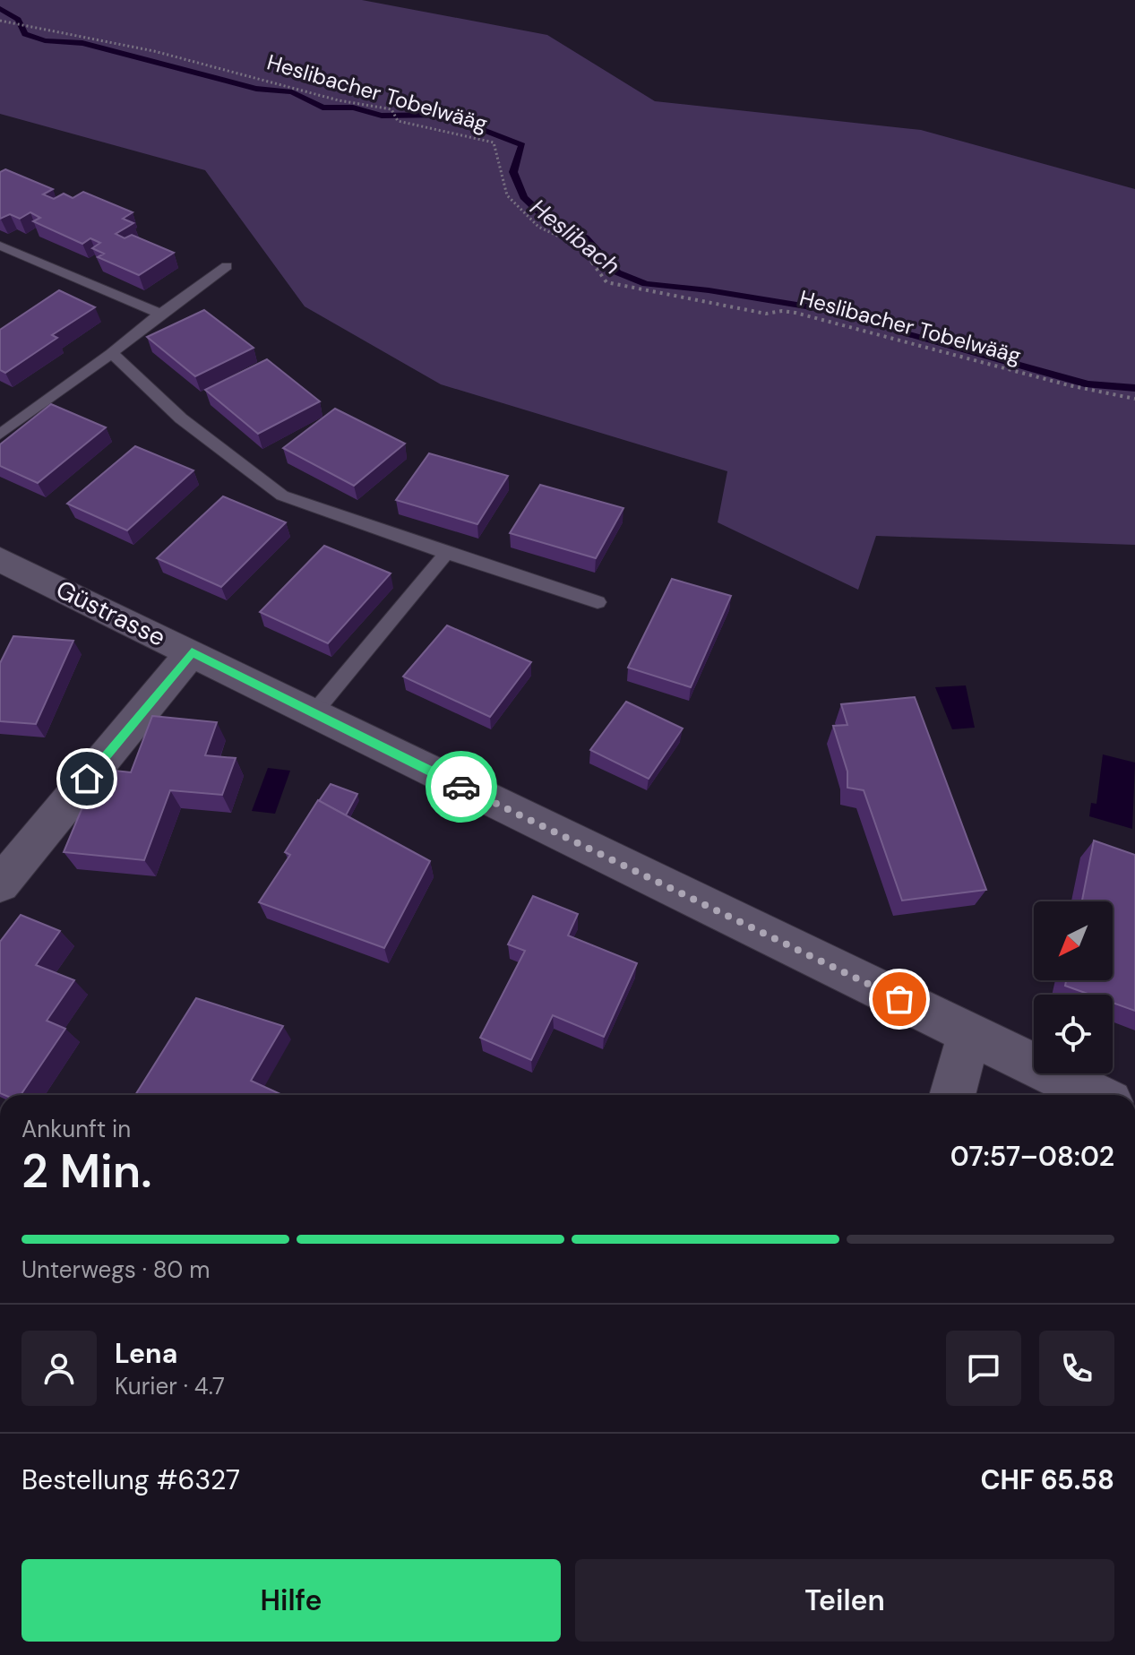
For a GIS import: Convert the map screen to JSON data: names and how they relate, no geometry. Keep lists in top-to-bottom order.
{
  "streets": {
    "street": ["Güstrasse"],
    "path": ["Heslibacher Tobelwääg"]
  },
  "water": ["Heslibach"],
  "north": "bottom left",
  "page": {
    "heading": ["2 Min.", "Ankunft in", "07:57–08:02"],
    "panel": [
      "Lena",
      "Kurier · 4.7",
      "Bestellung #6327",
      "CHF 65.58"
    ],
    "bar": "Unterwegs · 80 m",
    "buttons": ["Hilfe", "Teilen"]
  }
}
